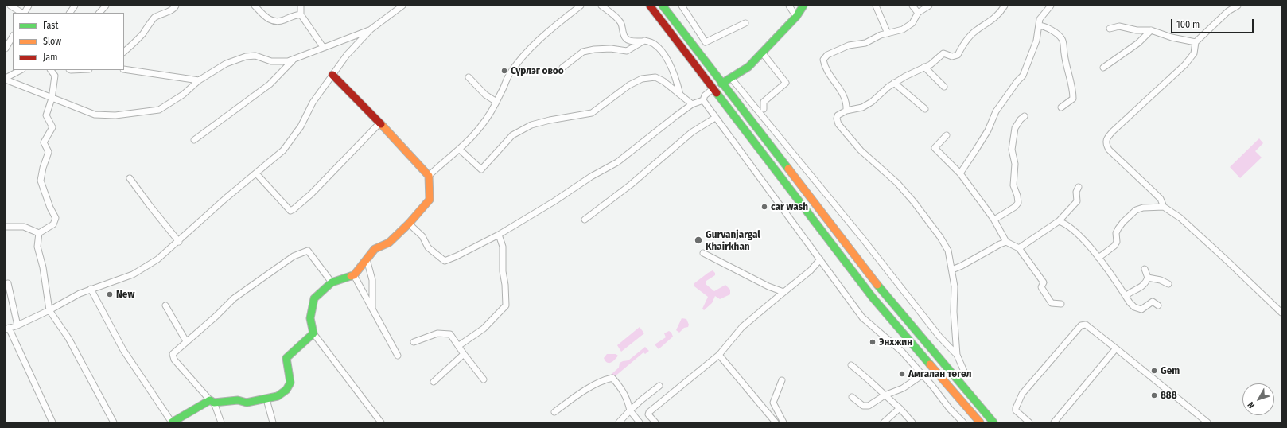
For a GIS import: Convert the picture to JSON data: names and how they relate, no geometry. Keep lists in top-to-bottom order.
{
  "places": [
    "Сүрлэг овоо",
    "car wash",
    "Gurvanjargal Khairkhan",
    "New",
    "Энхжин",
    "Gem",
    "Амгалан төгөл",
    "888"
  ],
  "legend": ["Fast", "Slow", "Jam"],
  "scale_bar": "100 m",
  "north": "bottom left"
}
